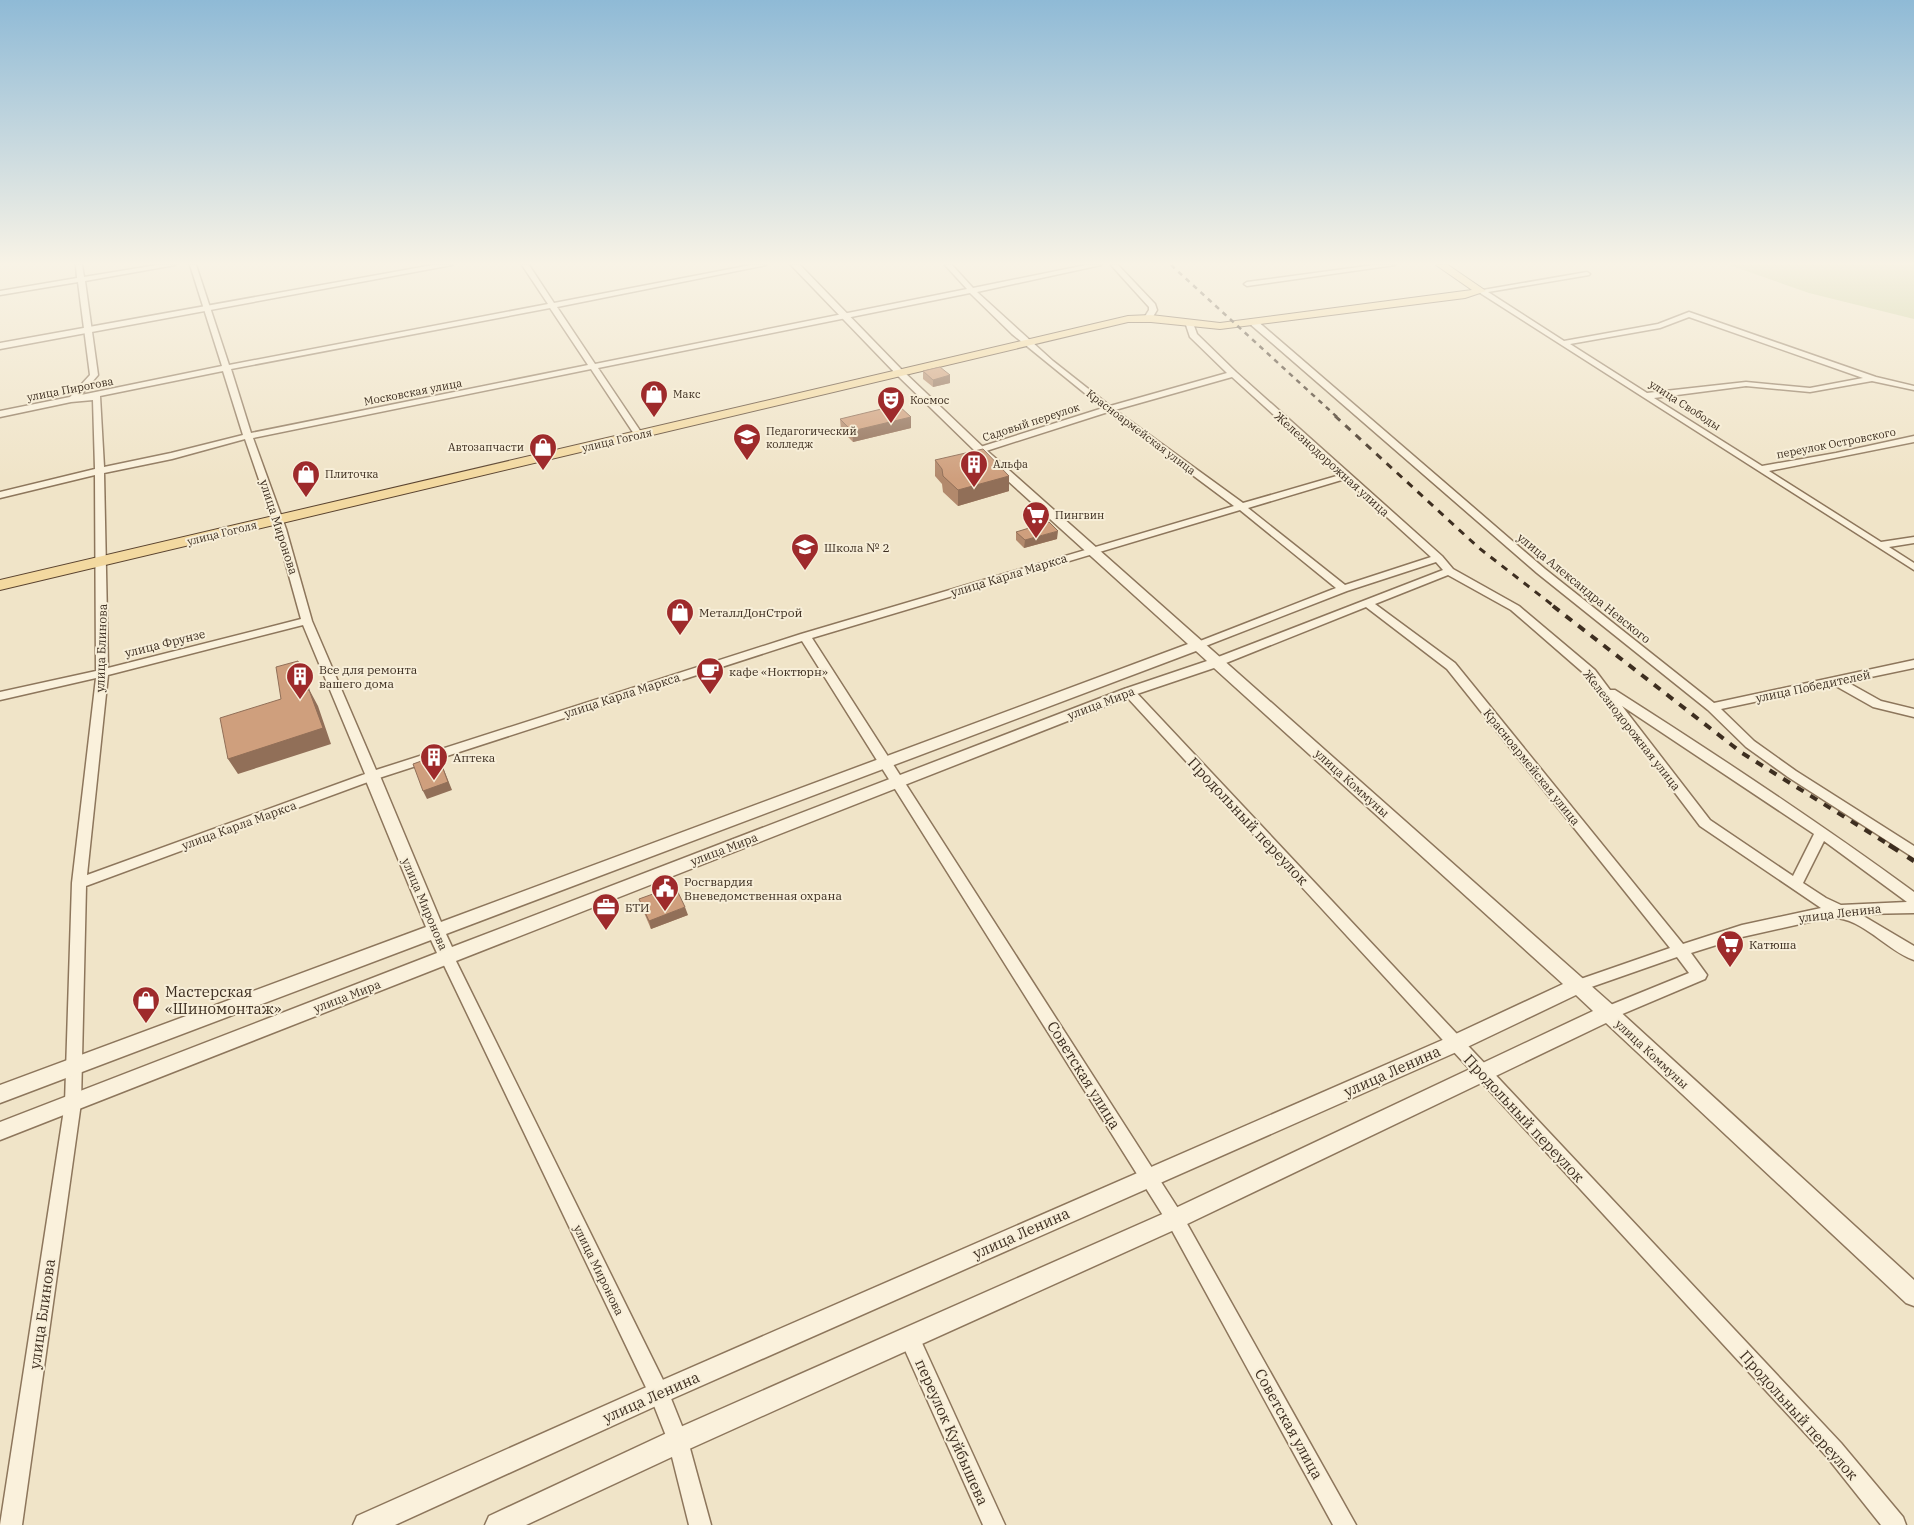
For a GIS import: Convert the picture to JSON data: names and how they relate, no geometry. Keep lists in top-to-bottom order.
{
  "streets": {
    "main road": ["улица Гоголя"],
    "street": [
      "улица Пирогова",
      "Московская улица",
      "улица Свободы",
      "Садовый переулок",
      "Красноармейская улица",
      "переулок Островского",
      "Железнодорожная улица",
      "улица Миронова",
      "улица Карла Маркса",
      "улица Александра Невского",
      "улица Фрунзе",
      "улица Блинова",
      "улица Победителей",
      "улица Мира",
      "улица Коммуны",
      "Продольный переулок",
      "улица Ленина",
      "Советская улица",
      "переулок Куйбышева"
    ]
  },
  "crossings": [
    ["улица Пирогова", "улица Миронова"],
    ["улица Пирогова", "улица Блинова"],
    ["Московская улица", "улица Миронова"],
    ["Московская улица", "улица Блинова"],
    ["улица Свободы", "переулок Островского"],
    ["Садовый переулок", "Красноармейская улица"],
    ["Садовый переулок", "Железнодорожная улица"],
    ["Садовый переулок", "улица Коммуны"],
    ["Красноармейская улица", "улица Гоголя"],
    ["Красноармейская улица", "улица Карла Маркса"],
    ["Красноармейская улица", "улица Мира"],
    ["Красноармейская улица", "улица Ленина"],
    ["улица Гоголя", "улица Миронова"],
    ["улица Гоголя", "улица Блинова"],
    ["улица Гоголя", "улица Коммуны"],
    ["Железнодорожная улица", "улица Карла Маркса"],
    ["Железнодорожная улица", "улица Мира"],
    ["Железнодорожная улица", "улица Ленина"],
    ["улица Миронова", "улица Карла Маркса"],
    ["улица Миронова", "улица Фрунзе"],
    ["улица Миронова", "улица Мира"],
    ["улица Миронова", "улица Ленина"],
    ["улица Карла Маркса", "улица Блинова"],
    ["улица Карла Маркса", "улица Коммуны"],
    ["улица Карла Маркса", "Советская улица"],
    ["улица Александра Невского", "улица Победителей"],
    ["улица Фрунзе", "улица Блинова"],
    ["улица Блинова", "улица Мира"],
    ["улица Мира", "улица Коммуны"],
    ["улица Мира", "Продольный переулок"],
    ["улица Мира", "Советская улица"],
    ["улица Коммуны", "улица Ленина"],
    ["Продольный переулок", "улица Ленина"],
    ["улица Ленина", "Советская улица"]
  ],
  "places": {
    "shop": [
      "Макс",
      "Автозапчасти",
      "Плиточка",
      "МеталлДонСтрой",
      "Мастерская «Шиномонтаж»"
    ],
    "theatre": ["Космос"],
    "school or university": ["Педагогический колледж", "Школа № 2"],
    "building": ["Альфа", "Все для ремонта вашего дома", "Аптека"],
    "supermarket": ["Пингвин", "Катюша"],
    "cafe": ["кафе «Ноктюрн»"],
    "public building": ["Росгвардия Вневедомственная охрана"],
    "office": ["БТИ"]
  }
}
